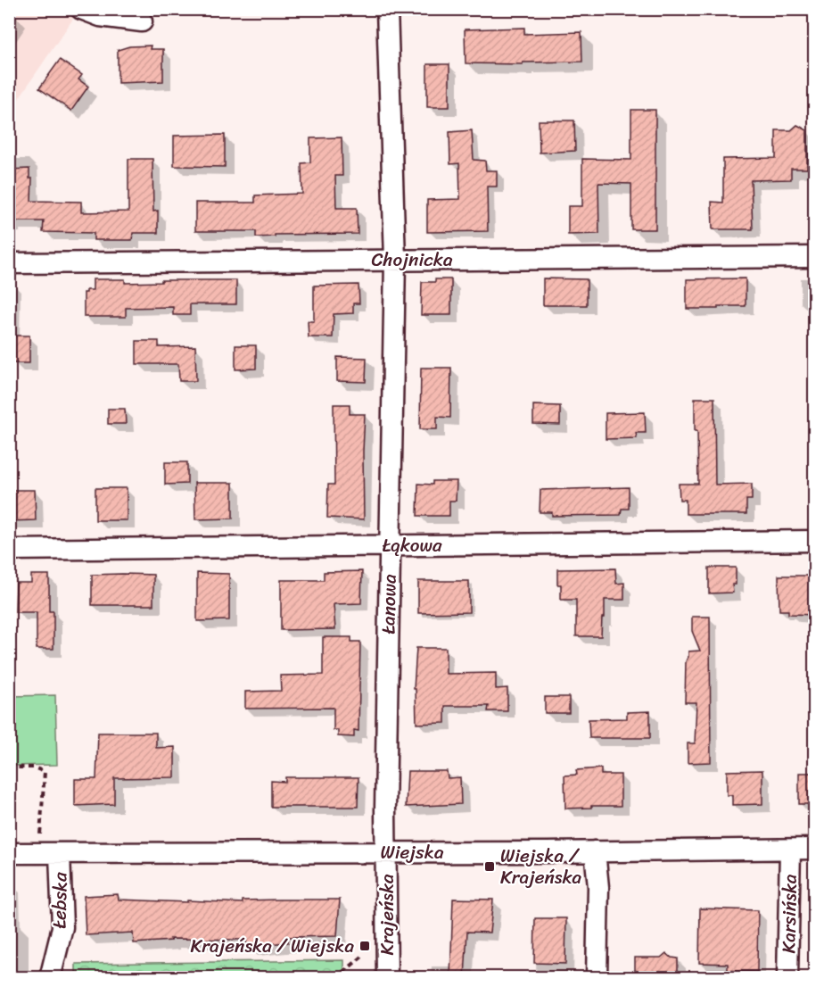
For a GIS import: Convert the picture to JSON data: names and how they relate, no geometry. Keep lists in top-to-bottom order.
{
  "streets": {
    "street": [
      "Chojnicka",
      "Łąkowa",
      "Łanowa",
      "Wiejska",
      "Łebska",
      "Karsińska",
      "Krajeńska"
    ]
  },
  "crossings": [
    ["Chojnicka", "Łanowa"],
    ["Łąkowa", "Łanowa"],
    ["Łanowa", "Wiejska"],
    ["Łanowa", "Krajeńska"],
    ["Wiejska", "Łebska"],
    ["Wiejska", "Karsińska"],
    ["Wiejska", "Krajeńska"]
  ],
  "places": {
    "transit": ["Wiejska / Krajeńska", "Krajeńska / Wiejska"]
  }
}
